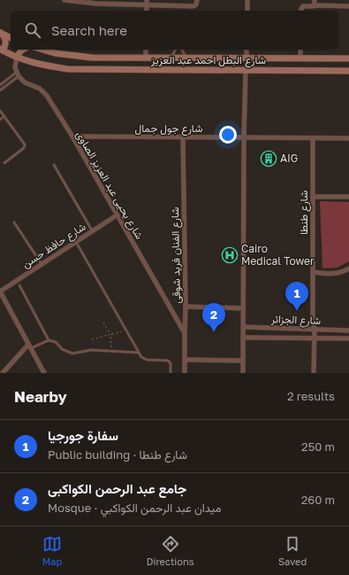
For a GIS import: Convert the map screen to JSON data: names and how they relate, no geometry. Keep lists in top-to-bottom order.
{
  "streets": {
    "main road": ["شارع البطل احمد عبد العزيز"],
    "street": [
      "شارع جول جمال",
      "شارع يحيى عبد العزيز الصاوى",
      "شارع طنطا",
      "شارع حافظ حسن",
      "شارع الفنان فريد شوقى",
      "شارع الجزائر"
    ]
  },
  "crossings": [
    ["شارع جول جمال", "شارع يحيى عبد العزيز الصاوى"],
    ["شارع جول جمال", "شارع طنطا"],
    ["شارع جول جمال", "شارع الفنان فريد شوقى"],
    ["شارع يحيى عبد العزيز الصاوى", "شارع حافظ حسن"],
    ["شارع يحيى عبد العزيز الصاوى", "شارع الفنان فريد شوقى"],
    ["شارع طنطا", "شارع الجزائر"]
  ],
  "places": {
    "building": ["AIG"],
    "hospital": ["Cairo Medical Tower"]
  },
  "page": {
    "search": "Search here",
    "pins": ["1", "2"],
    "heading": ["Nearby", "2 results"],
    "list": [
      {
        "mark": "1",
        "name": "سفارة جورجيا",
        "note": "Public building · شارع طنطا",
        "value": "250 m"
      },
      {
        "mark": "2",
        "name": "جامع عبد الرحمن الكواكبى",
        "note": "Mosque · ميدان عبد الرحمن الكواكبي",
        "value": "260 m"
      }
    ],
    "nav": ["Map", "Directions", "Saved"]
  }
}
